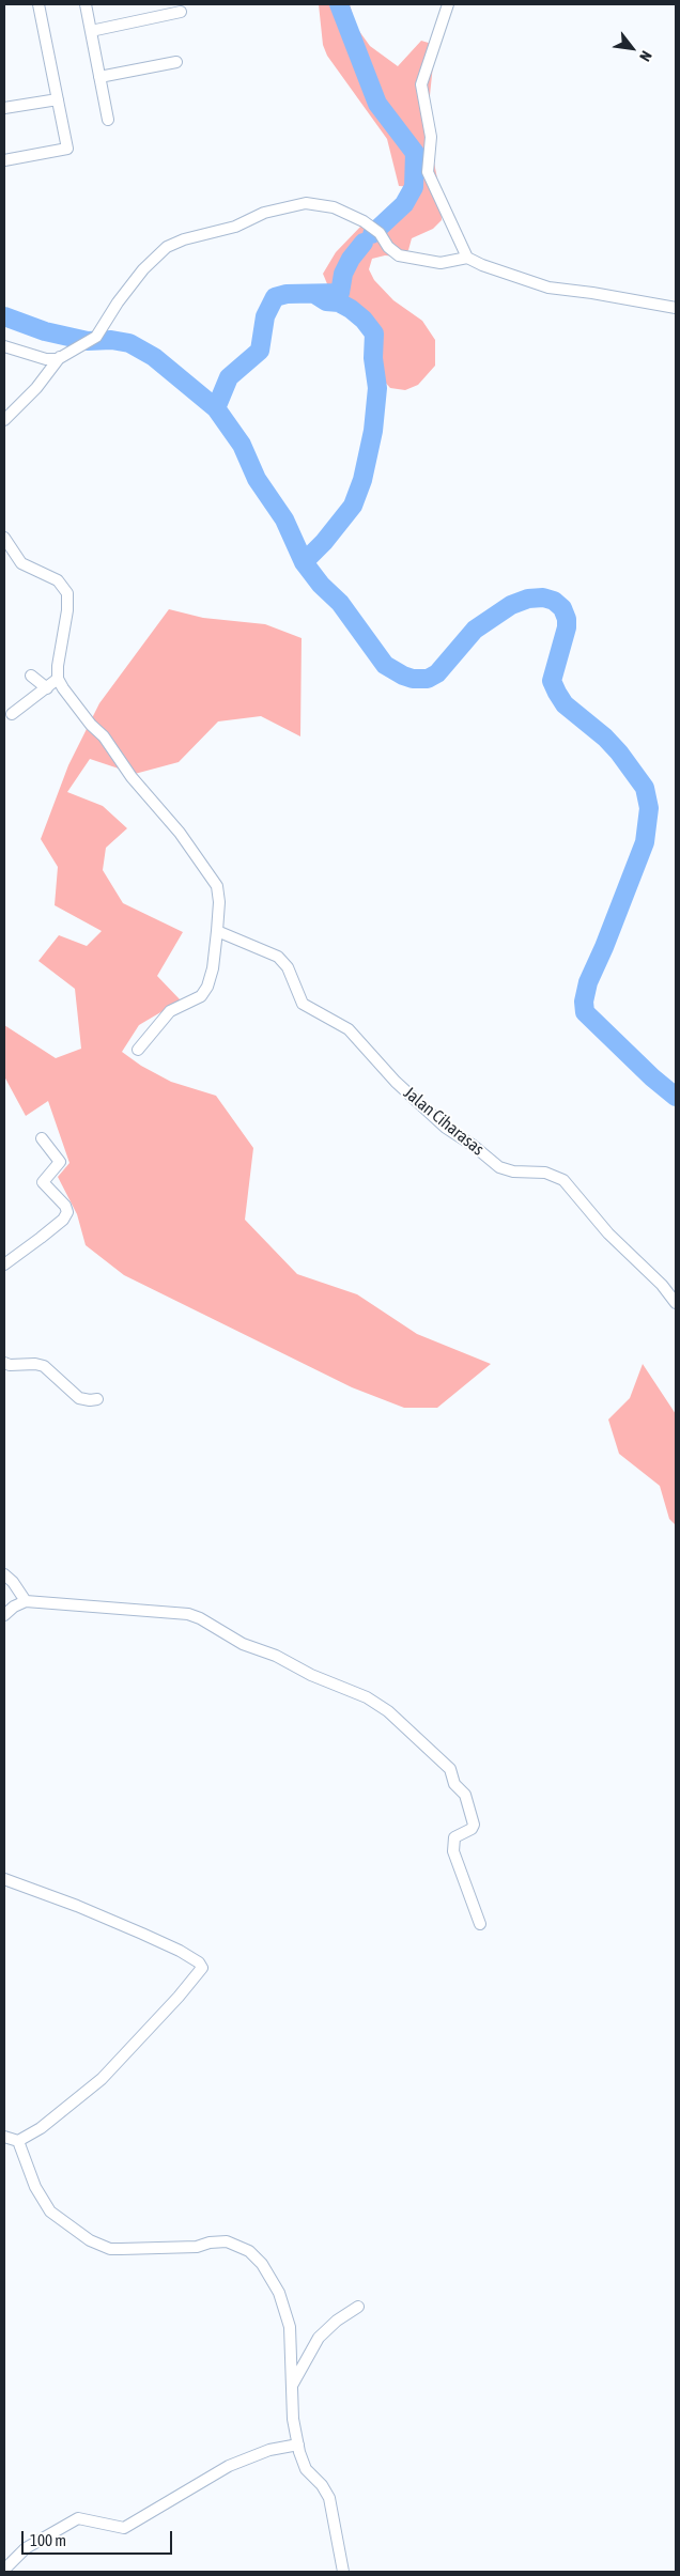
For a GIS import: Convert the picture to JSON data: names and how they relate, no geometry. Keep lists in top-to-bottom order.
{
  "streets": {
    "street": ["Jalan Ciharasas"]
  },
  "scale_bar": "100 m",
  "north": "bottom right"
}
